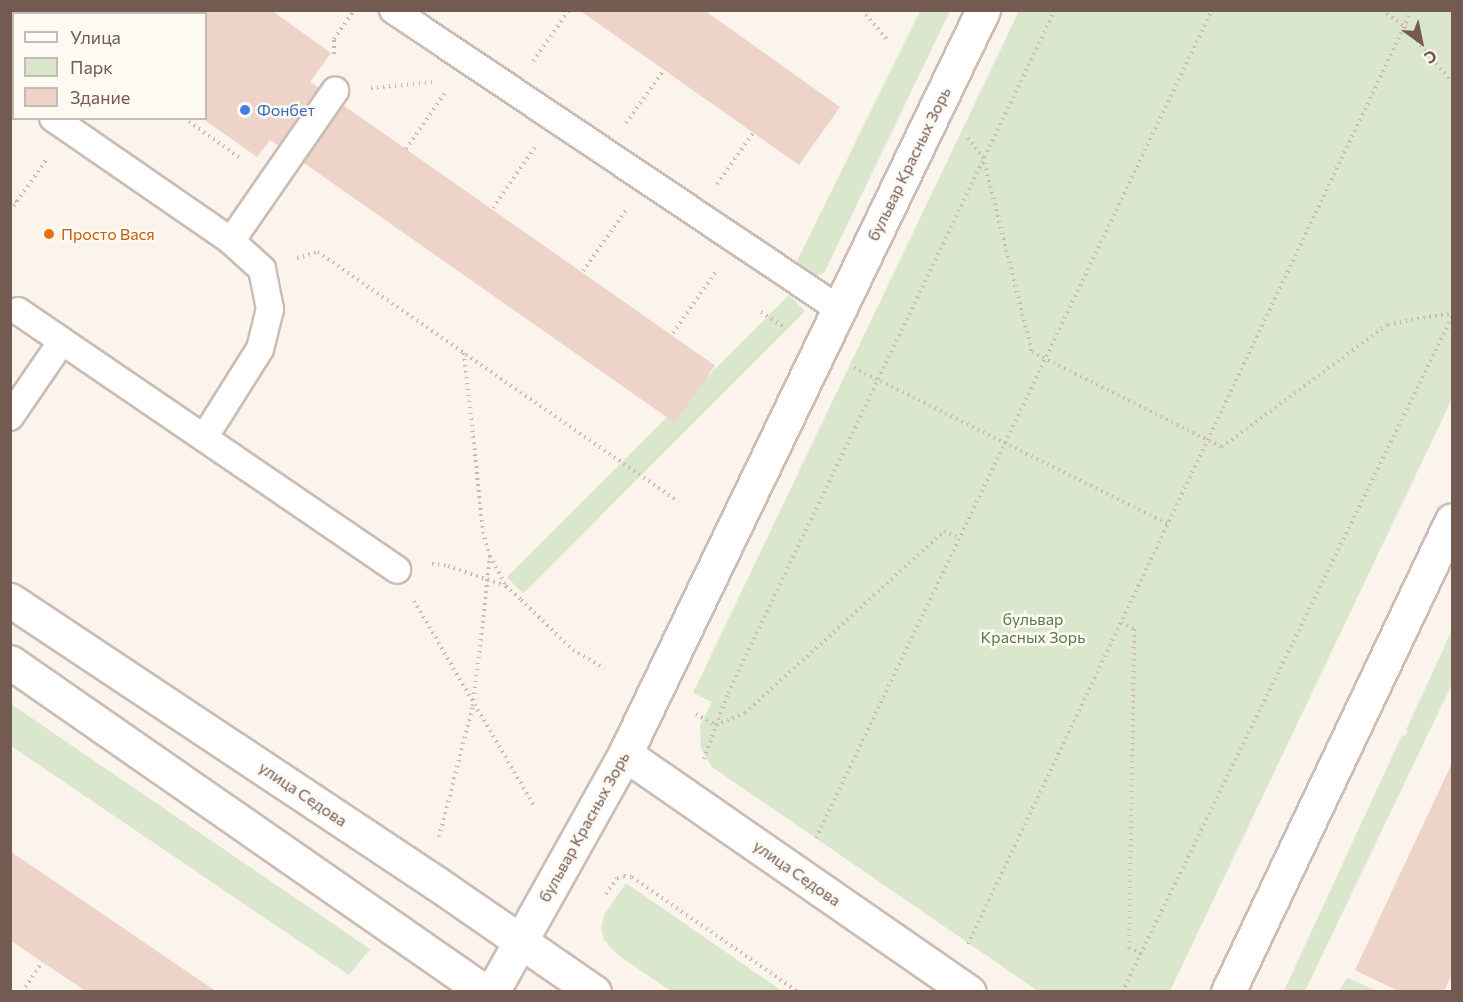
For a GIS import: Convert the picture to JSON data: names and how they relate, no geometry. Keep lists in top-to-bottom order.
{
  "streets": {
    "street": ["бульвар Красных Зорь", "улица Седова"]
  },
  "crossings": [
    ["бульвар Красных Зорь", "улица Седова"]
  ],
  "parks": ["бульвар Красных Зорь"],
  "places": ["Фонбет", "Просто Вася"],
  "legend": ["Улица", "Парк", "Здание"],
  "north": "bottom right"
}
